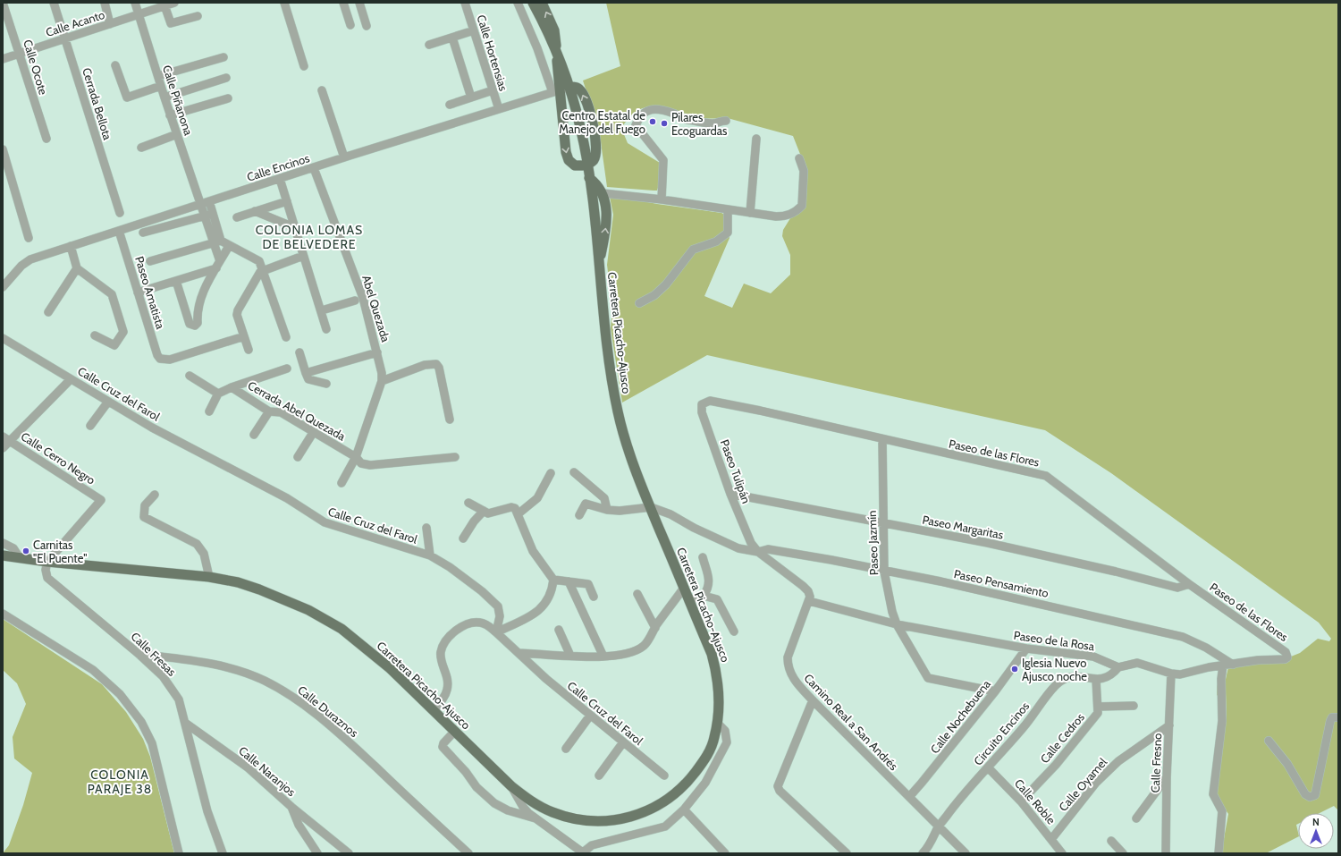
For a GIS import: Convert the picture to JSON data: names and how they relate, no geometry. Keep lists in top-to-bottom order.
{
  "streets": {
    "main road": ["Carretera Picacho-Ajusco"],
    "street": [
      "Calle Acanto",
      "Calle Hortensias",
      "Calle Ocote",
      "Calle Piñanona",
      "Cerrada Bellota",
      "Calle Encinos",
      "Paseo Amatista",
      "Abel Quezada",
      "Calle Cruz del Farol",
      "Cerrada Abel Quezada",
      "Paseo de las Flores",
      "Calle Cerro Negro",
      "Paseo Tulipán",
      "Paseo Margaritas",
      "Paseo Jazmín",
      "Paseo Pensamiento",
      "Paseo de la Rosa",
      "Calle Fresas",
      "Calle Duraznos",
      "Calle Nochebuena",
      "Camino Real a San Andrés",
      "Circuito Encinos",
      "Calle Cedros",
      "Calle Fresno",
      "Calle Naranjos",
      "Calle Oyamel",
      "Calle Roble"
    ]
  },
  "crossings": [
    ["Calle Acanto", "Calle Ocote"],
    ["Calle Acanto", "Calle Piñanona"],
    ["Calle Acanto", "Cerrada Bellota"],
    ["Calle Hortensias", "Calle Encinos"],
    ["Calle Piñanona", "Calle Encinos"],
    ["Calle Encinos", "Paseo Amatista"],
    ["Calle Encinos", "Abel Quezada"],
    ["Abel Quezada", "Cerrada Abel Quezada"],
    ["Carretera Picacho-Ajusco", "Calle Cerro Negro"],
    ["Carretera Picacho-Ajusco", "Calle Fresas"],
    ["Paseo de las Flores", "Paseo Tulipán"],
    ["Paseo de las Flores", "Paseo Margaritas"],
    ["Paseo de las Flores", "Paseo Jazmín"],
    ["Paseo de las Flores", "Paseo Pensamiento"],
    ["Calle Cerro Negro", "Calle Fresas"],
    ["Paseo Tulipán", "Paseo Margaritas"],
    ["Paseo Tulipán", "Paseo Pensamiento"],
    ["Paseo Margaritas", "Paseo Jazmín"],
    ["Paseo Jazmín", "Paseo Pensamiento"],
    ["Paseo Jazmín", "Paseo de la Rosa"],
    ["Paseo Jazmín", "Calle Nochebuena"],
    ["Paseo de la Rosa", "Calle Nochebuena"],
    ["Paseo de la Rosa", "Camino Real a San Andrés"],
    ["Paseo de la Rosa", "Circuito Encinos"],
    ["Calle Fresas", "Calle Duraznos"],
    ["Calle Fresas", "Calle Naranjos"],
    ["Calle Nochebuena", "Camino Real a San Andrés"],
    ["Camino Real a San Andrés", "Circuito Encinos"],
    ["Circuito Encinos", "Calle Cedros"],
    ["Circuito Encinos", "Calle Roble"],
    ["Calle Cedros", "Calle Roble"],
    ["Calle Fresno", "Calle Oyamel"],
    ["Calle Oyamel", "Calle Roble"]
  ],
  "districts": ["COLONIA LOMAS DE BELVEDERE", "COLONIA PARAJE 38"],
  "places": [
    "Centro Estatal de Manejo del Fuego",
    "Pilares Ecoguardas",
    "Carnitas \"El Puente\"",
    "Iglesia Nuevo Ajusco noche"
  ],
  "north": "top"
}
